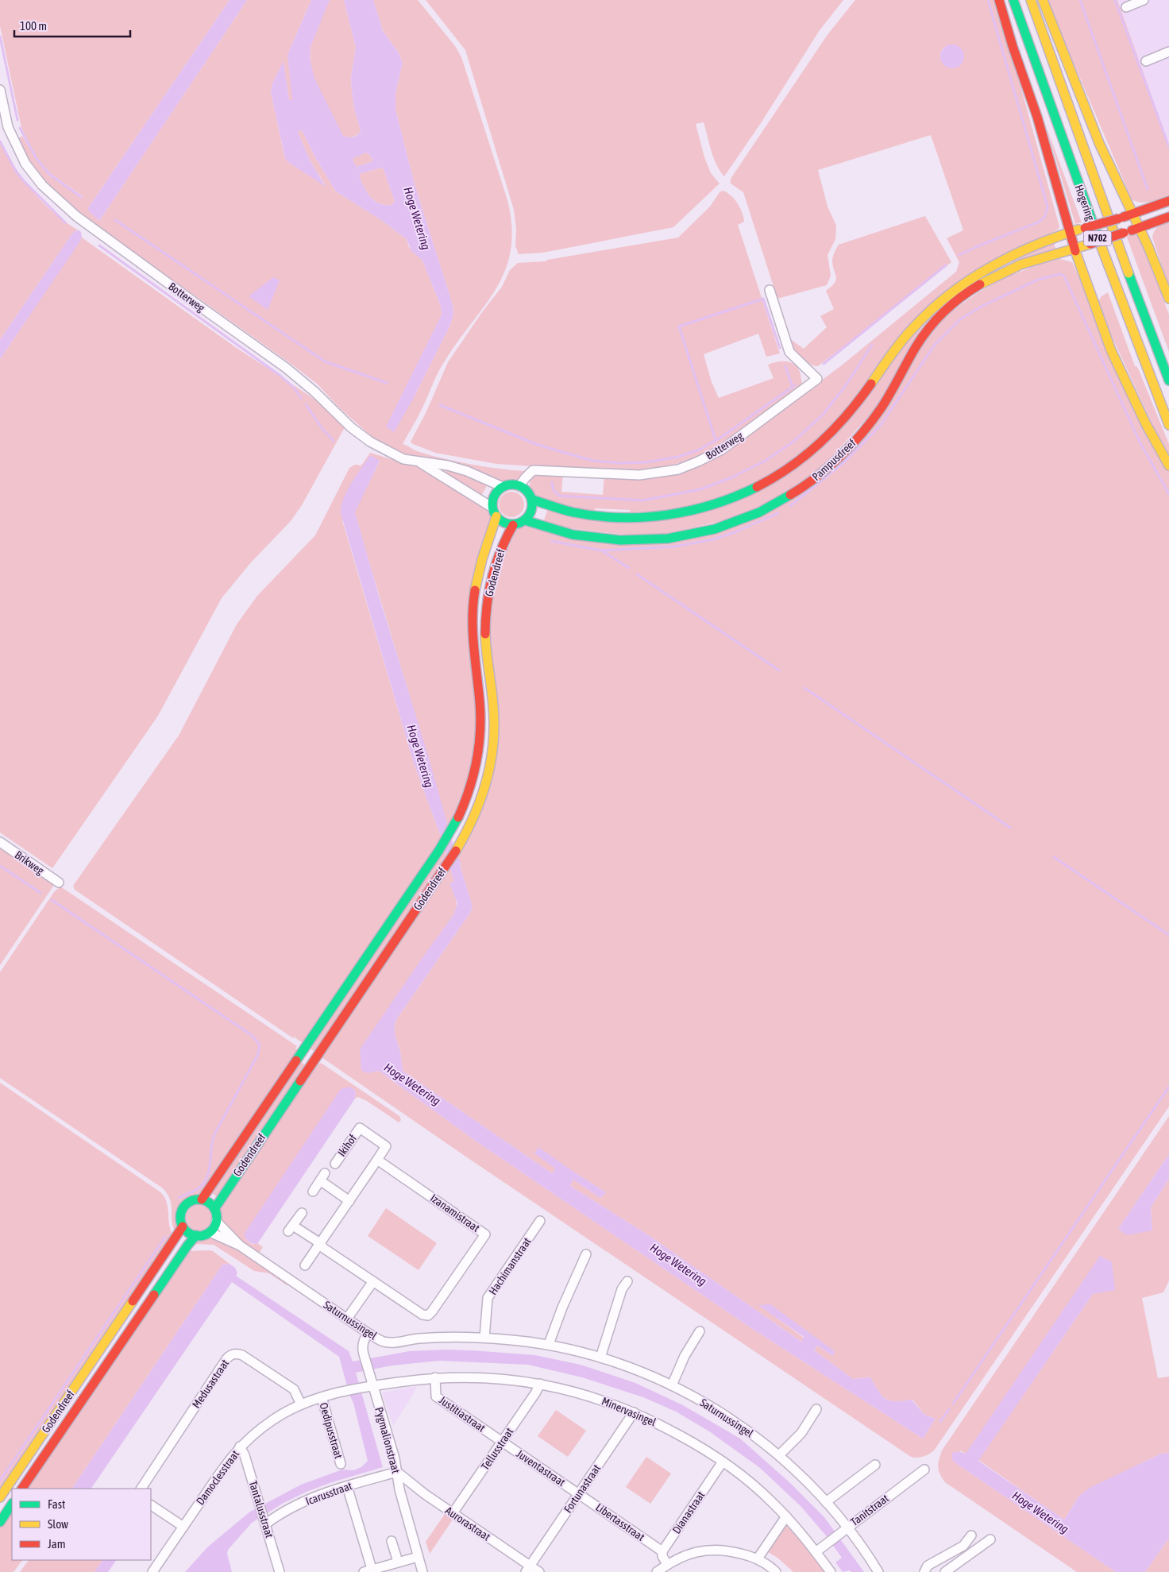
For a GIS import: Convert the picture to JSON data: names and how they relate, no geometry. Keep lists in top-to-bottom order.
{
  "streets": {
    "main road": [
      "Hogering",
      "N702",
      "Pampusdreef",
      "Godendreef"
    ],
    "street": [
      "Botterweg",
      "Brikweg",
      "Ikihof",
      "Izanamistraat",
      "Hachimanstraat",
      "Saturnussingel",
      "Medusastraat",
      "Minervasingel",
      "Justitiastraat",
      "Oedipusstraat",
      "Pygmalionstraat",
      "Tellusstraat",
      "Juventastraat",
      "Damoclesstraat",
      "Fortunastraat",
      "Icarusstraat",
      "Tantalusstraat",
      "Tanitstraat",
      "Dianastraat",
      "Libertasstraat",
      "Aurorastraat"
    ]
  },
  "crossings": [
    ["N702", "Pampusdreef"],
    ["Botterweg", "Pampusdreef"],
    ["Botterweg", "Godendreef"],
    ["Pampusdreef", "Godendreef"],
    ["Godendreef", "Saturnussingel"],
    ["Ikihof", "Izanamistraat"],
    ["Hachimanstraat", "Saturnussingel"],
    ["Saturnussingel", "Pygmalionstraat"],
    ["Saturnussingel", "Tanitstraat"],
    ["Medusastraat", "Damoclesstraat"],
    ["Minervasingel", "Justitiastraat"],
    ["Minervasingel", "Pygmalionstraat"],
    ["Minervasingel", "Tellusstraat"],
    ["Minervasingel", "Damoclesstraat"],
    ["Minervasingel", "Fortunastraat"],
    ["Minervasingel", "Tanitstraat"],
    ["Minervasingel", "Dianastraat"],
    ["Justitiastraat", "Tellusstraat"],
    ["Justitiastraat", "Juventastraat"],
    ["Oedipusstraat", "Damoclesstraat"],
    ["Pygmalionstraat", "Damoclesstraat"],
    ["Pygmalionstraat", "Icarusstraat"],
    ["Pygmalionstraat", "Aurorastraat"],
    ["Tellusstraat", "Juventastraat"],
    ["Tellusstraat", "Aurorastraat"],
    ["Juventastraat", "Fortunastraat"],
    ["Juventastraat", "Libertasstraat"],
    ["Damoclesstraat", "Tantalusstraat"],
    ["Fortunastraat", "Libertasstraat"],
    ["Fortunastraat", "Aurorastraat"],
    ["Icarusstraat", "Tantalusstraat"],
    ["Icarusstraat", "Aurorastraat"],
    ["Dianastraat", "Libertasstraat"]
  ],
  "water": ["Hoge Wetering"],
  "legend": ["Fast", "Slow", "Jam"],
  "scale_bar": "100 m"
}
